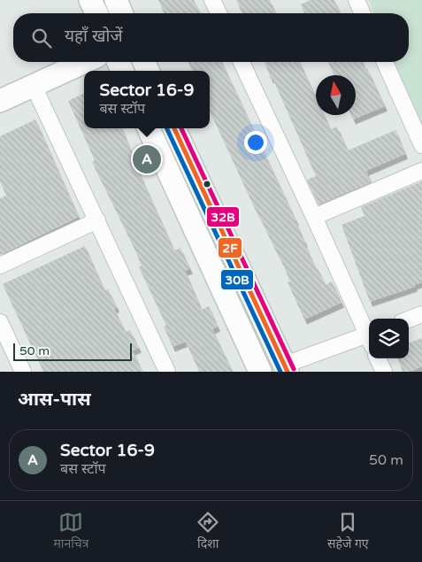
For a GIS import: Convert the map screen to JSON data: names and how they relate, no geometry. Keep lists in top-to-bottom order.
{
  "lines": ["transit line 2F", "transit line 30B", "transit line 32B"],
  "scale_bar": "50 m",
  "north": "top",
  "page": {
    "search": "यहाँ खोजें",
    "popup": ["Sector 16-9", "बस स्टॉप"],
    "pins": "A",
    "scale": "50 m",
    "heading": "आस-पास",
    "list": [
      {
        "mark": "A",
        "name": "Sector 16-9",
        "note": "बस स्टॉप",
        "value": "50 m"
      }
    ],
    "nav": ["मानचित्र", "दिशा", "सहेजे गए"]
  }
}
